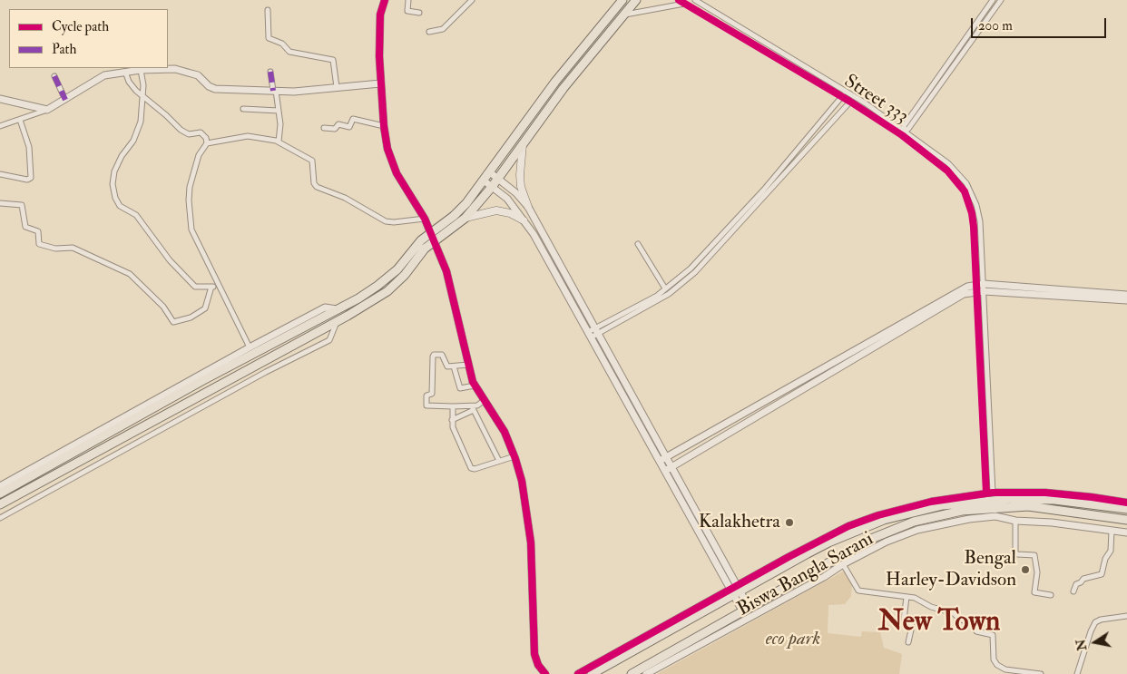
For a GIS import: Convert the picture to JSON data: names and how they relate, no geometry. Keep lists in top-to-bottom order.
{
  "streets": {
    "main road": ["Biswa Bangla Sarani"],
    "street": ["Street 333"]
  },
  "districts": ["New Town"],
  "parks": ["eco park"],
  "places": ["Kalakhetra", "Bengal Harley-Davidson"],
  "legend": ["Cycle path", "Path"],
  "scale_bar": "200 m",
  "north": "left"
}
